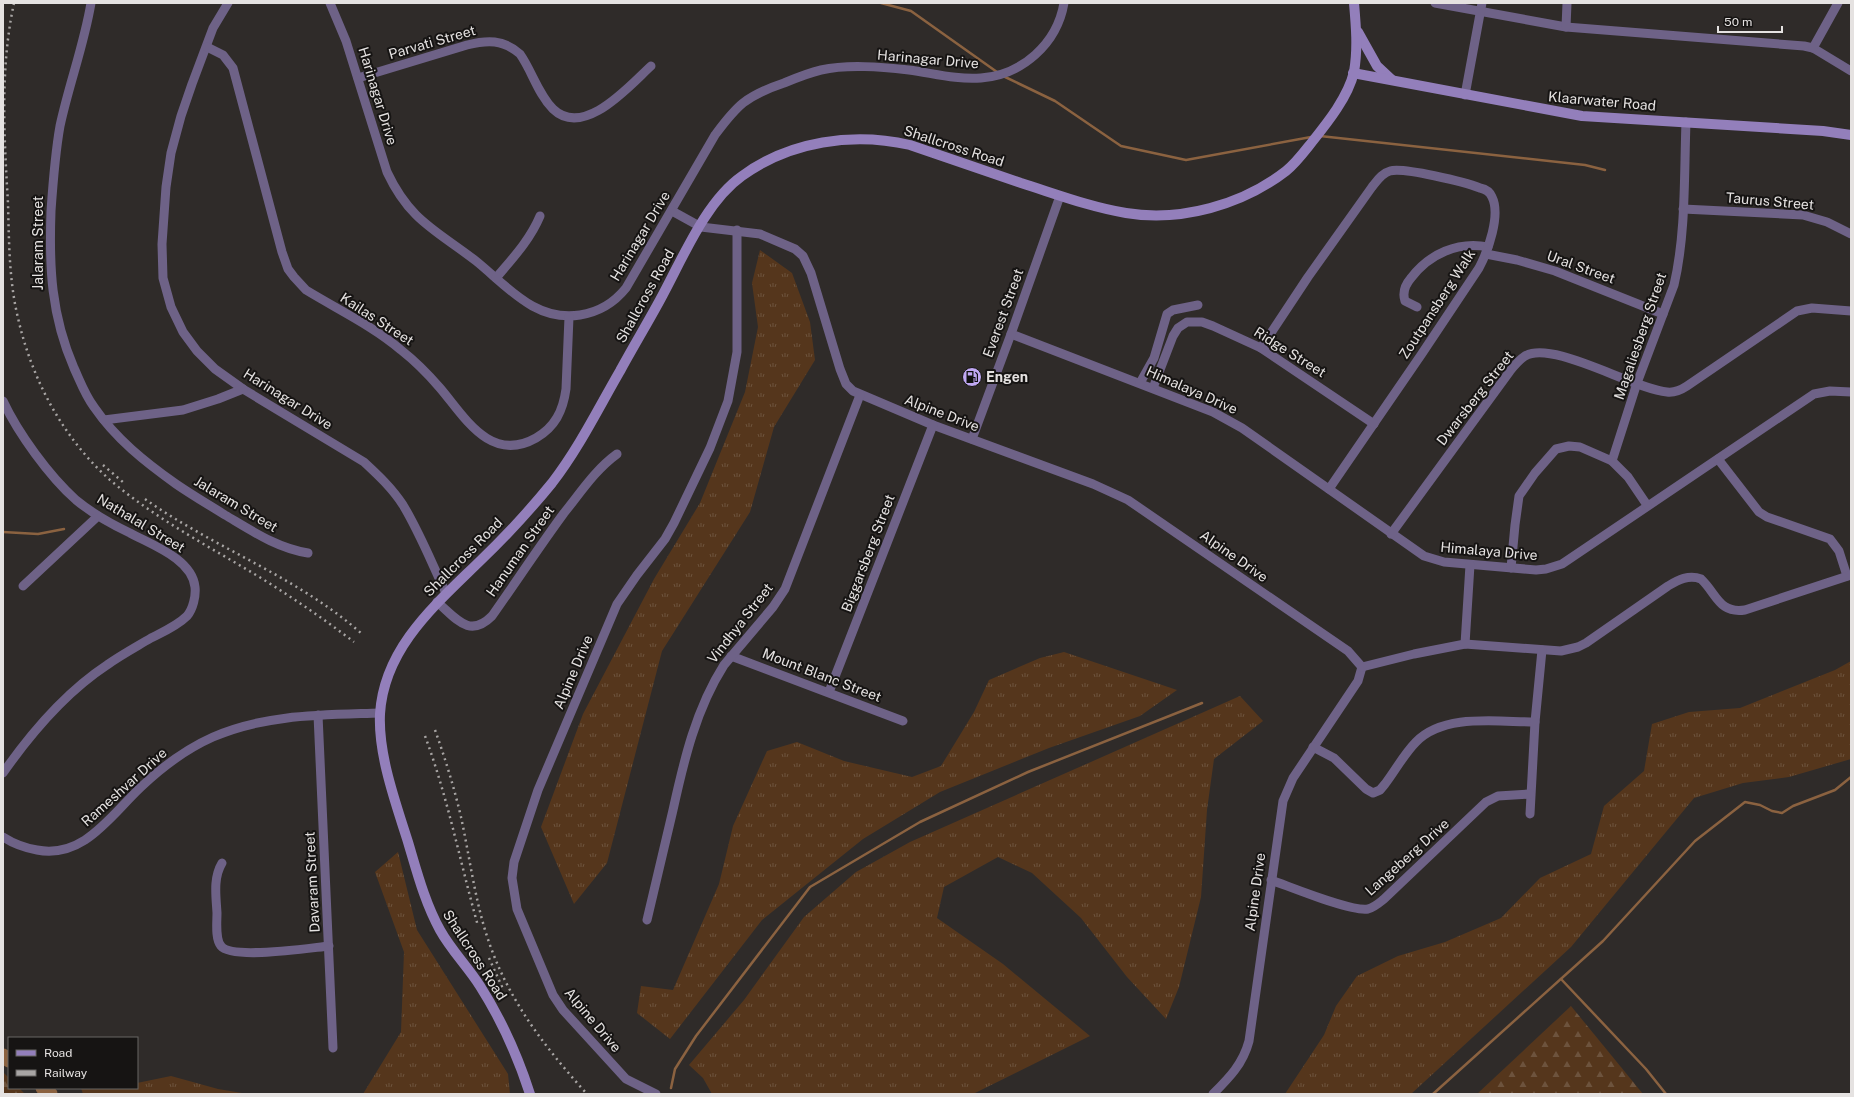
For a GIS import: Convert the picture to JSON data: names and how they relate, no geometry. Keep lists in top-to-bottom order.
{
  "streets": {
    "street": [
      "Parvati Street",
      "Harinagar Drive",
      "Klaarwater Road",
      "Shallcross Road",
      "Taurus Street",
      "Jalaram Street",
      "Ural Street",
      "Zoutpansberg Walk",
      "Everest Street",
      "Kailas Street",
      "Magaliesberg Street",
      "Ridge Street",
      "Himalaya Drive",
      "Dwarsberg Street",
      "Alpine Drive",
      "Nathalal Street",
      "Hanuman Street",
      "Biggarsberg Street",
      "Vindhya Street",
      "Mount Blanc Street",
      "Rameshvar Drive",
      "Langeberg Drive",
      "Davaram Street"
    ]
  },
  "crossings": [
    ["Parvati Street", "Harinagar Drive"],
    ["Harinagar Drive", "Shallcross Road"],
    ["Harinagar Drive", "Kailas Street"],
    ["Harinagar Drive", "Alpine Drive"],
    ["Klaarwater Road", "Shallcross Road"],
    ["Klaarwater Road", "Magaliesberg Street"],
    ["Shallcross Road", "Everest Street"],
    ["Shallcross Road", "Alpine Drive"],
    ["Shallcross Road", "Hanuman Street"],
    ["Shallcross Road", "Rameshvar Drive"],
    ["Taurus Street", "Magaliesberg Street"],
    ["Ural Street", "Zoutpansberg Walk"],
    ["Ural Street", "Magaliesberg Street"],
    ["Zoutpansberg Walk", "Ridge Street"],
    ["Zoutpansberg Walk", "Himalaya Drive"],
    ["Everest Street", "Himalaya Drive"],
    ["Everest Street", "Alpine Drive"],
    ["Magaliesberg Street", "Dwarsberg Street"],
    ["Ridge Street", "Himalaya Drive"],
    ["Himalaya Drive", "Dwarsberg Street"],
    ["Alpine Drive", "Biggarsberg Street"],
    ["Alpine Drive", "Vindhya Street"],
    ["Alpine Drive", "Langeberg Drive"],
    ["Biggarsberg Street", "Mount Blanc Street"],
    ["Vindhya Street", "Mount Blanc Street"],
    ["Rameshvar Drive", "Davaram Street"]
  ],
  "places": {
    "fuel station": ["Engen"]
  },
  "legend": ["Road", "Railway"],
  "scale_bar": "50 m"
}
